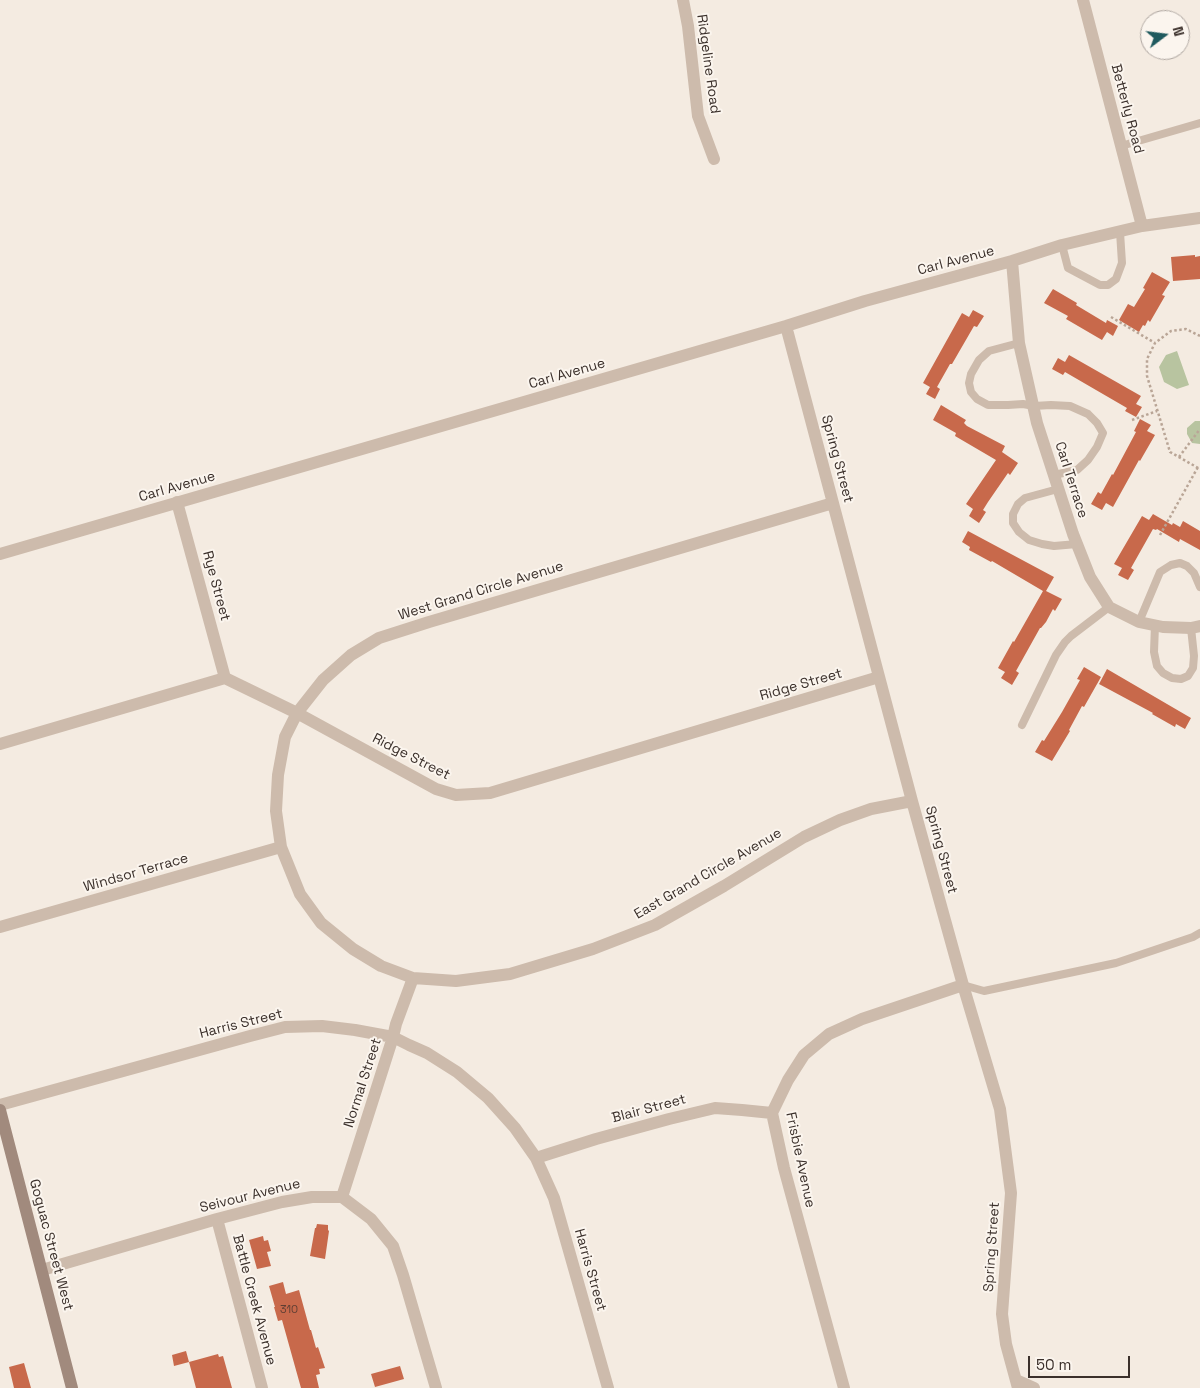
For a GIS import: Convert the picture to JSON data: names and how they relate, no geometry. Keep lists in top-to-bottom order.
{
  "streets": {
    "street": [
      "Ridgeline Road",
      "Betterly Road",
      "Carl Avenue",
      "Spring Street",
      "Carl Terrace",
      "Rye Street",
      "West Grand Circle Avenue",
      "Ridge Street",
      "Windsor Terrace",
      "East Grand Circle Avenue",
      "Harris Street",
      "Normal Street",
      "Blair Street",
      "Frisbie Avenue",
      "Seivour Avenue",
      "Goguac Street West",
      "Battle Creek Avenue"
    ]
  },
  "crossings": [
    ["Betterly Road", "Carl Avenue"],
    ["Carl Avenue", "Spring Street"],
    ["Carl Avenue", "Carl Terrace"],
    ["Carl Avenue", "Rye Street"],
    ["Spring Street", "West Grand Circle Avenue"],
    ["Spring Street", "Ridge Street"],
    ["Spring Street", "East Grand Circle Avenue"],
    ["Spring Street", "Frisbie Avenue"],
    ["Rye Street", "Ridge Street"],
    ["West Grand Circle Avenue", "Ridge Street"],
    ["West Grand Circle Avenue", "Windsor Terrace"],
    ["West Grand Circle Avenue", "East Grand Circle Avenue"],
    ["Windsor Terrace", "East Grand Circle Avenue"],
    ["East Grand Circle Avenue", "Normal Street"],
    ["Harris Street", "Normal Street"],
    ["Harris Street", "Blair Street"],
    ["Normal Street", "Seivour Avenue"],
    ["Blair Street", "Frisbie Avenue"],
    ["Seivour Avenue", "Goguac Street West"],
    ["Seivour Avenue", "Battle Creek Avenue"]
  ],
  "house_numbers": ["310"],
  "scale_bar": "50 m",
  "north": "right"
}
